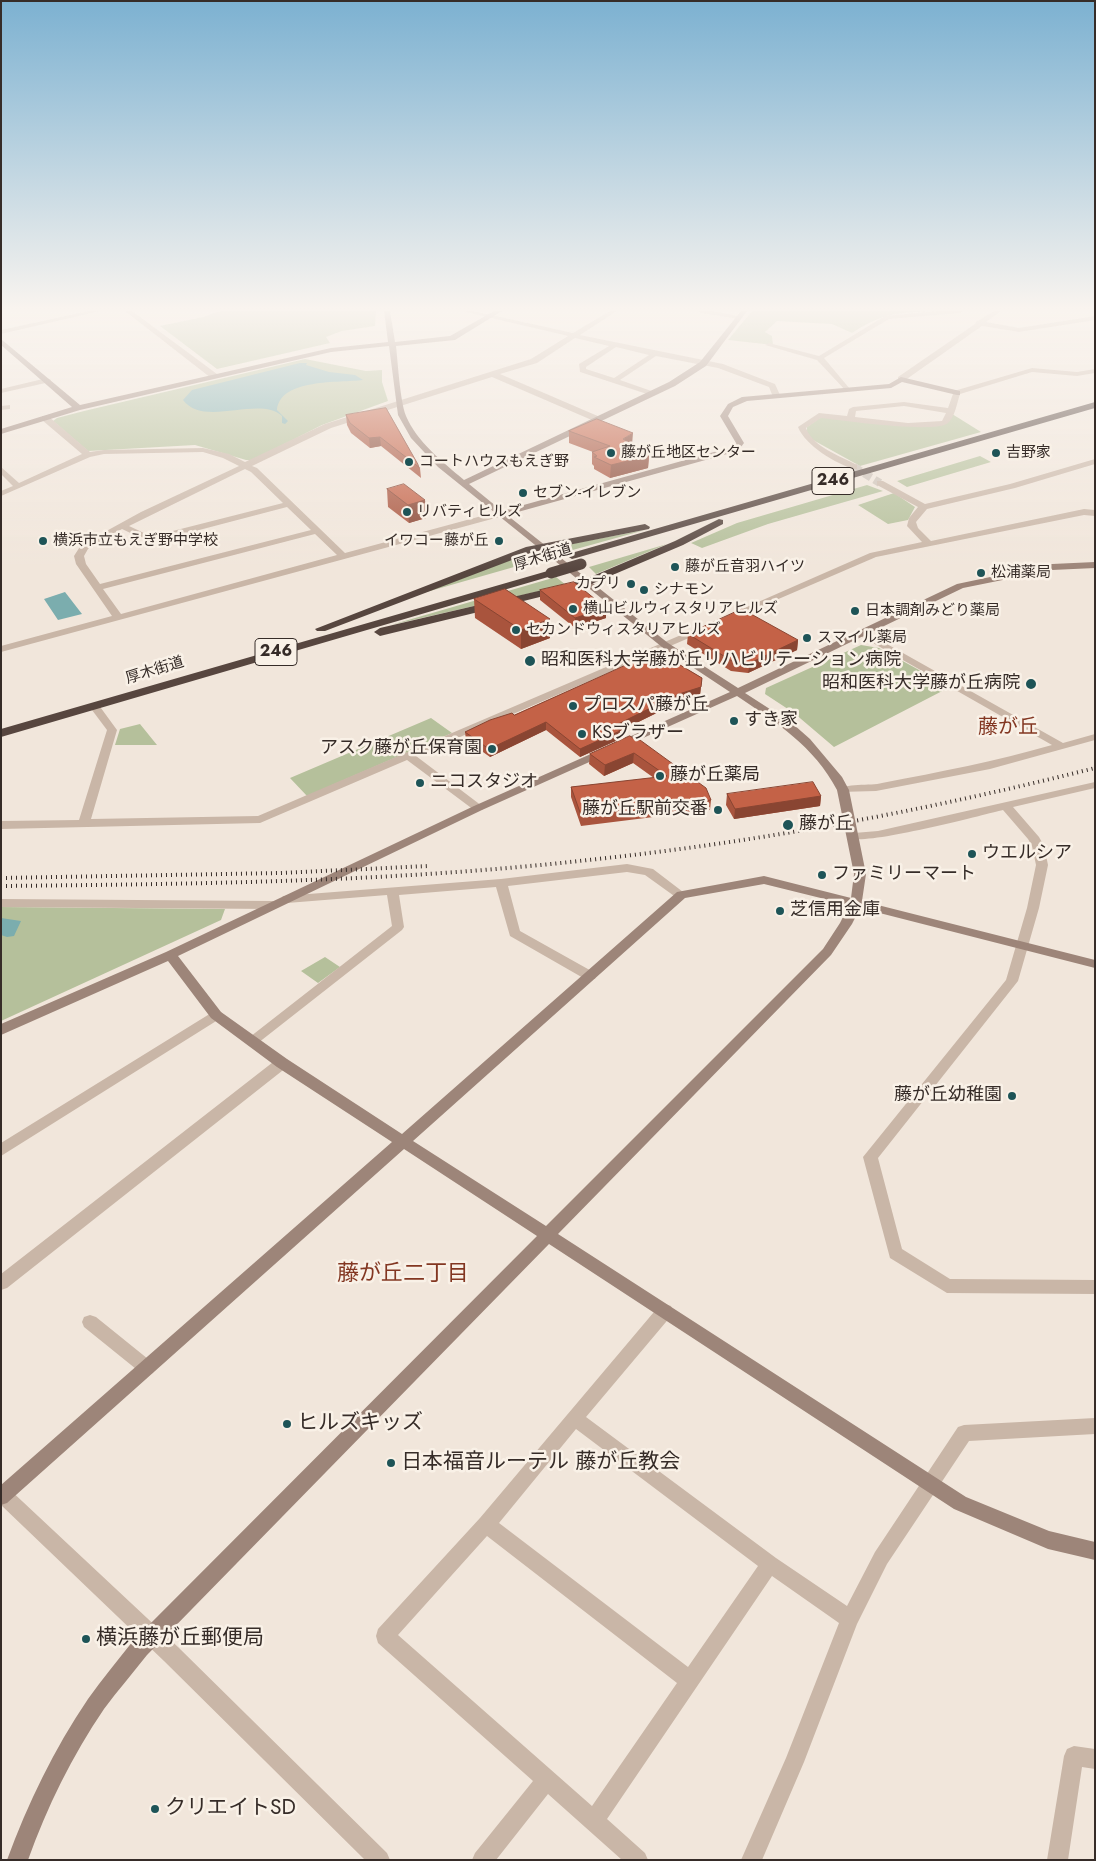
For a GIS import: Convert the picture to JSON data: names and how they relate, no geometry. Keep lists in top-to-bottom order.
{
  "streets": {
    "highway": ["246", "厚木街道"]
  },
  "districts": ["藤が丘", "藤が丘二丁目"],
  "places": [
    "藤が丘地区センター",
    "吉野家",
    "コートハウスもえぎ野",
    "セブン-イレブン",
    "リバティヒルズ",
    "横浜市立もえぎ野中学校",
    "イワコー藤が丘",
    "藤が丘音羽ハイツ",
    "松浦薬局",
    "カプリ",
    "シナモン",
    "横山ビルウィスタリアヒルズ",
    "日本調剤みどり薬局",
    "セカンドウィスタリアヒルズ",
    "スマイル薬局",
    "昭和医科大学藤が丘リハビリテーション病院",
    "昭和医科大学藤が丘病院",
    "プロスパ藤が丘",
    "すき家",
    "KSブラザー",
    "アスク藤が丘保育園",
    "藤が丘薬局",
    "ニコスタジオ",
    "藤が丘駅前交番",
    "藤が丘",
    "ウエルシア",
    "ファミリーマート",
    "芝信用金庫",
    "藤が丘幼稚園",
    "ヒルズキッズ",
    "日本福音ルーテル 藤が丘教会",
    "横浜藤が丘郵便局",
    "クリエイトSD"
  ]
}
